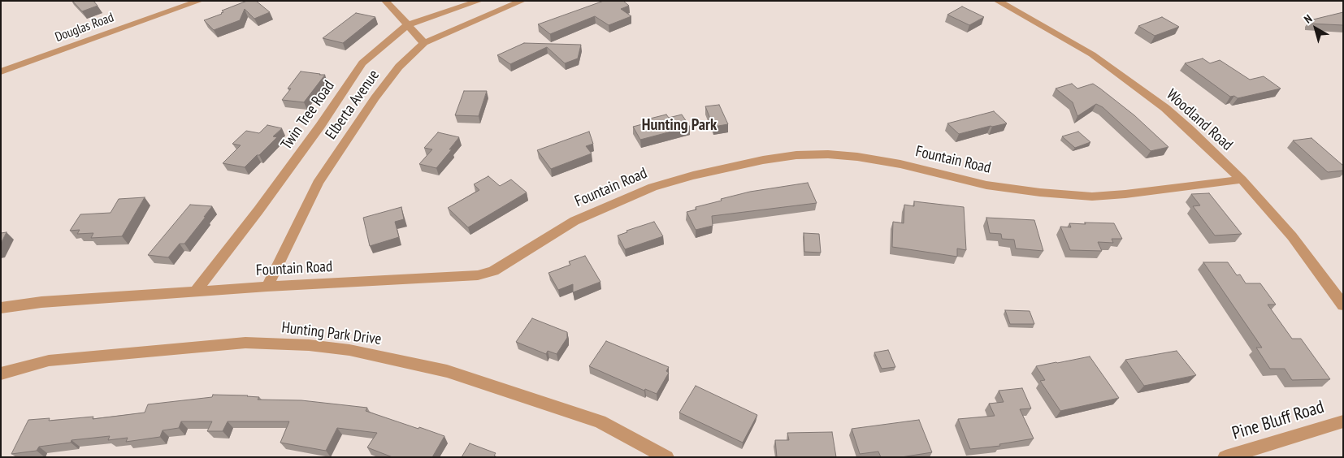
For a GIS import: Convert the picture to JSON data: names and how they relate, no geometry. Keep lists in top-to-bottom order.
{
  "streets": {
    "street": [
      "Douglas Road",
      "Elberta Avenue",
      "Twin Tree Road",
      "Woodland Road",
      "Fountain Road",
      "Hunting Park Drive",
      "Pine Bluff Road"
    ]
  },
  "crossings": [
    ["Elberta Avenue", "Fountain Road"],
    ["Twin Tree Road", "Fountain Road"],
    ["Woodland Road", "Fountain Road"]
  ],
  "districts": ["Hunting Park"],
  "north": "top left"
}
